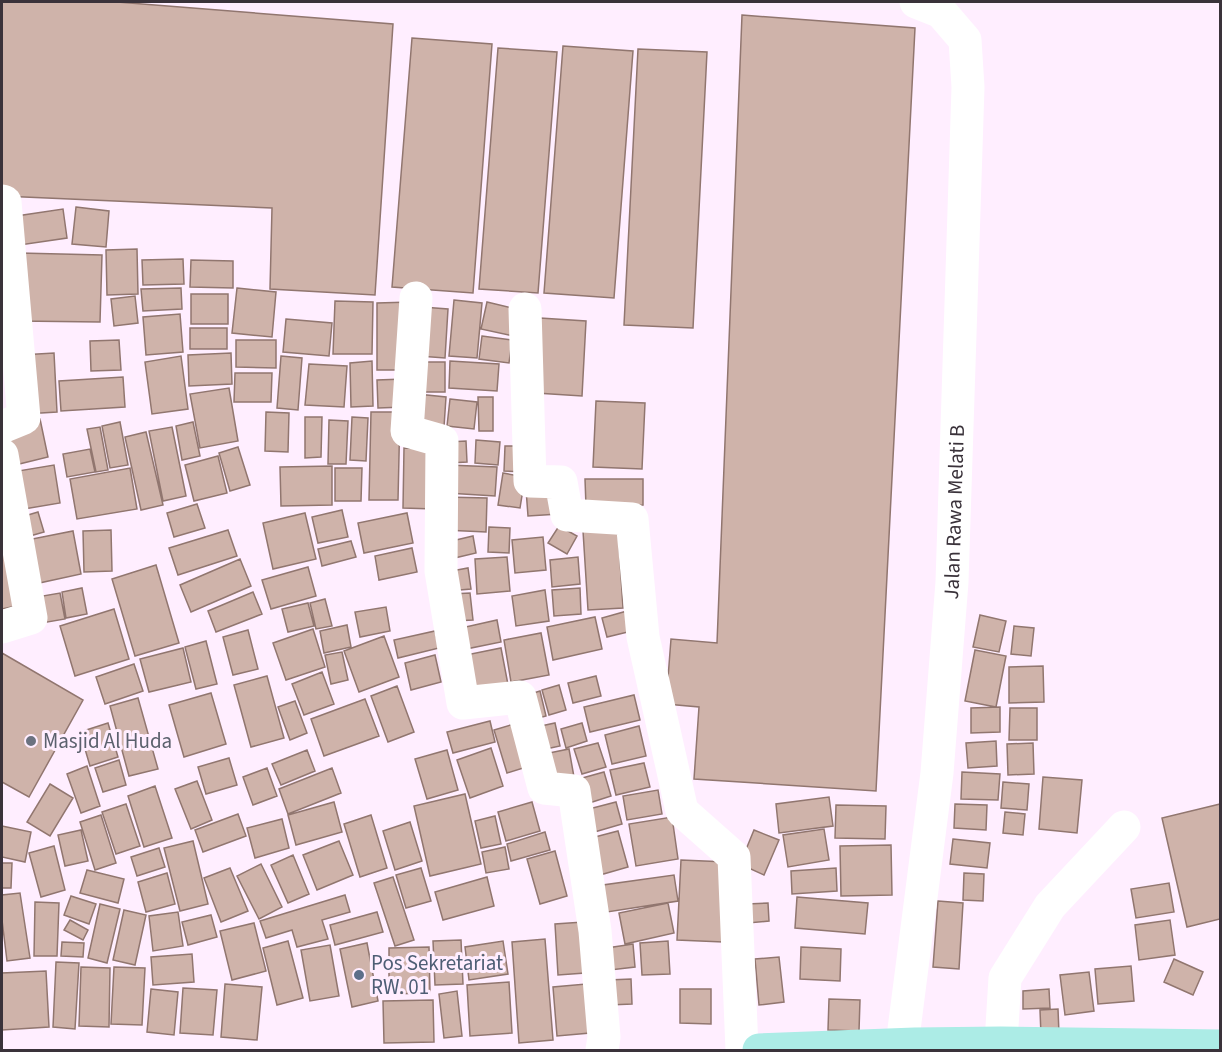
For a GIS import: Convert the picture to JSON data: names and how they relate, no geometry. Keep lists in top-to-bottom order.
{
  "streets": {
    "street": ["Jalan Rawa Melati B"]
  },
  "places": ["Masjid Al Huda", "Pos Sekretariat RW. 01"]
}
